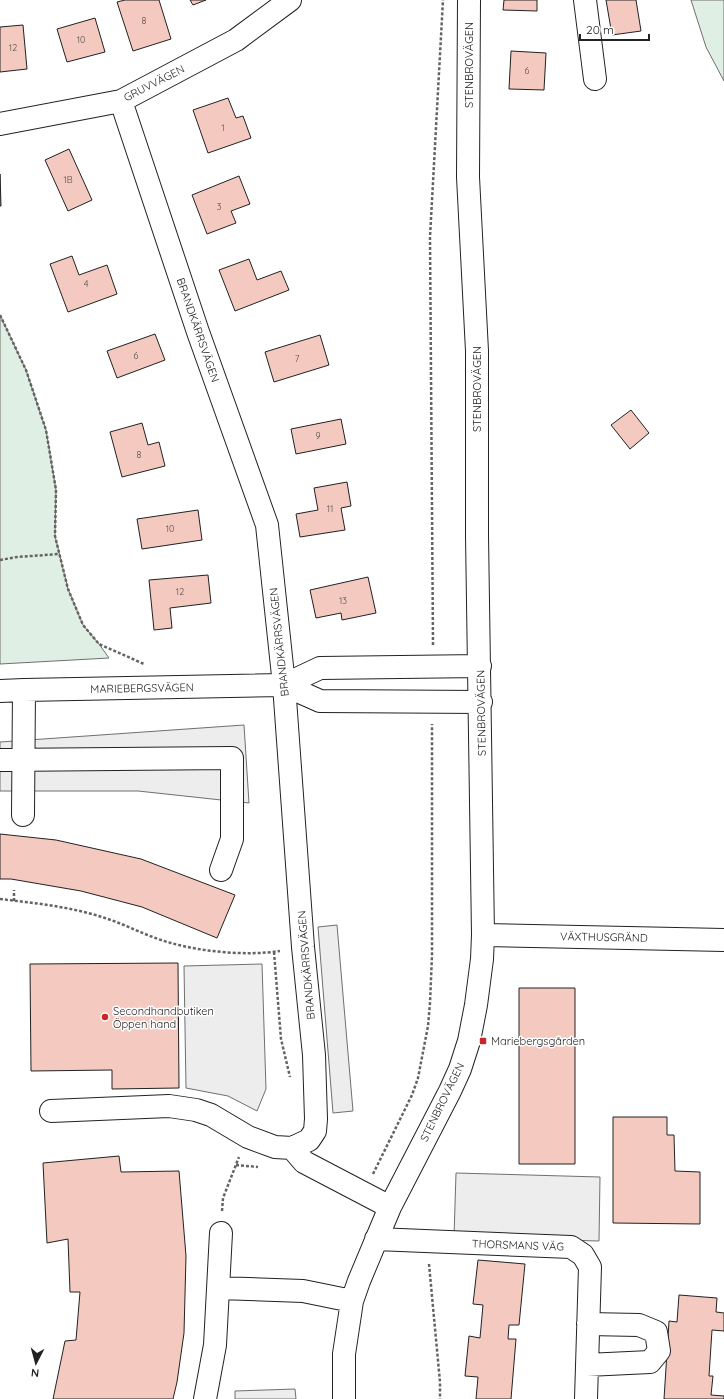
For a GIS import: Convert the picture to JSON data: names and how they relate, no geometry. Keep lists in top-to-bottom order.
{
  "streets": {
    "street": [
      "STENBROVÄGEN",
      "GRUVVÄGEN",
      "BRANDKÄRRSVÄGEN",
      "MARIEBERGSVÄGEN",
      "VÄXTHUSGRÄND",
      "THORSMANS VÄG"
    ]
  },
  "crossings": [
    ["STENBROVÄGEN", "MARIEBERGSVÄGEN"],
    ["STENBROVÄGEN", "VÄXTHUSGRÄND"],
    ["STENBROVÄGEN", "THORSMANS VÄG"],
    ["GRUVVÄGEN", "BRANDKÄRRSVÄGEN"],
    ["BRANDKÄRRSVÄGEN", "MARIEBERGSVÄGEN"]
  ],
  "places": {
    "other": ["Secondhandbutiken Öppen hand"],
    "transit": ["Mariebergsgården"]
  },
  "house_numbers": [
    "8",
    "10",
    "12",
    "6",
    "1",
    "1B",
    "3",
    "4",
    "6",
    "7",
    "9",
    "8",
    "11",
    "10",
    "12",
    "13"
  ],
  "scale_bar": "20 m",
  "north": "bottom"
}
